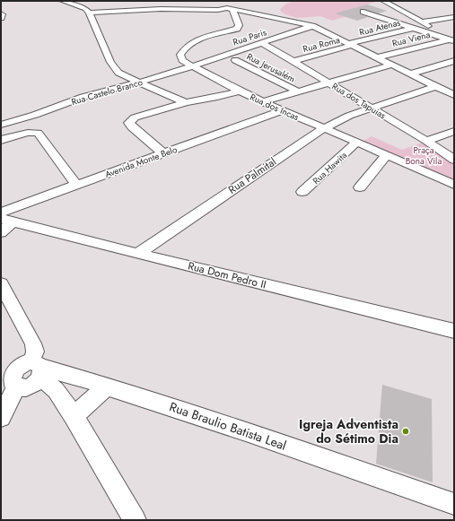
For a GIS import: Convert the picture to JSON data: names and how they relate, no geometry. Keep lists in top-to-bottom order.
{
  "streets": {
    "street": [
      "Rua Atenas",
      "Rua Paris",
      "Rua Viena",
      "Rua Roma",
      "Rua Jerusalém",
      "Rua Castelo Branco",
      "Rua dos Tapuias",
      "Rua dos Incas",
      "Avenida Monte Belo",
      "Rua Hawita",
      "Rua Palmital",
      "Rua Dom Pedro II",
      "Rua Braulio Batista Leal"
    ]
  },
  "crossings": [
    ["Rua Atenas", "Rua Roma"],
    ["Rua Paris", "Rua Castelo Branco"],
    ["Rua Paris", "Rua dos Tapuias"],
    ["Rua Paris", "Rua dos Incas"],
    ["Rua Roma", "Rua dos Tapuias"],
    ["Rua Castelo Branco", "Rua dos Incas"],
    ["Rua dos Tapuias", "Rua Palmital"],
    ["Rua dos Incas", "Avenida Monte Belo"],
    ["Rua dos Incas", "Rua Hawita"],
    ["Rua dos Incas", "Rua Palmital"],
    ["Rua Palmital", "Rua Dom Pedro II"]
  ],
  "parks": ["Praça Bona Vila"],
  "places": ["Igreja Adventista do Sétimo Dia"]
}
